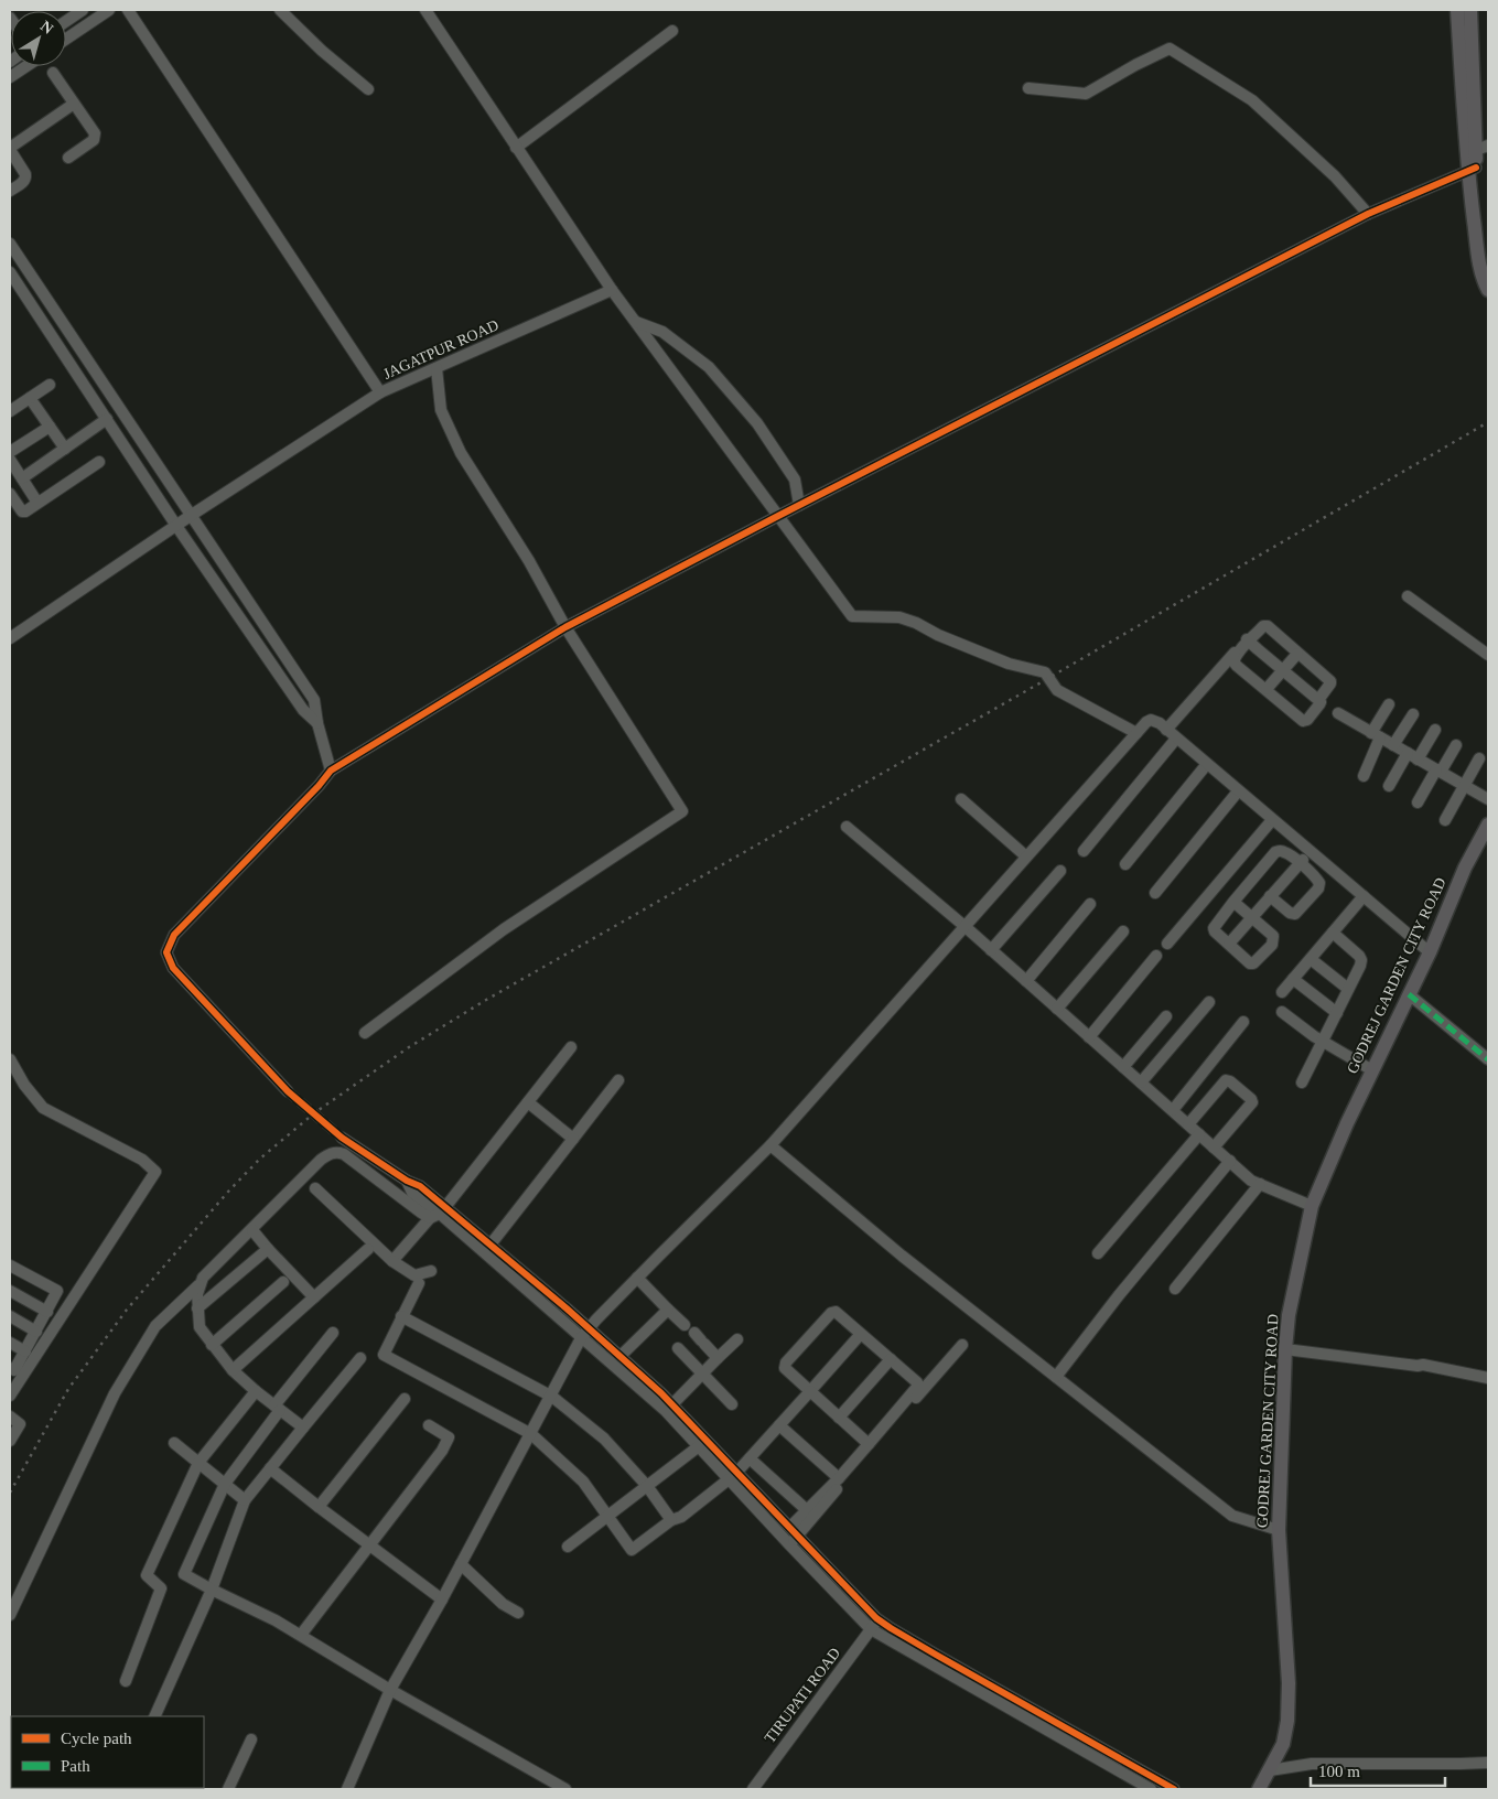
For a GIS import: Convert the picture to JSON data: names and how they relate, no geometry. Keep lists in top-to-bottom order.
{
  "streets": {
    "main road": ["GODREJ GARDEN CITY ROAD"],
    "street": ["JAGATPUR ROAD", "TIRUPATI ROAD"]
  },
  "legend": ["Cycle path", "Path"],
  "scale_bar": "100 m",
  "north": "top right"
}
